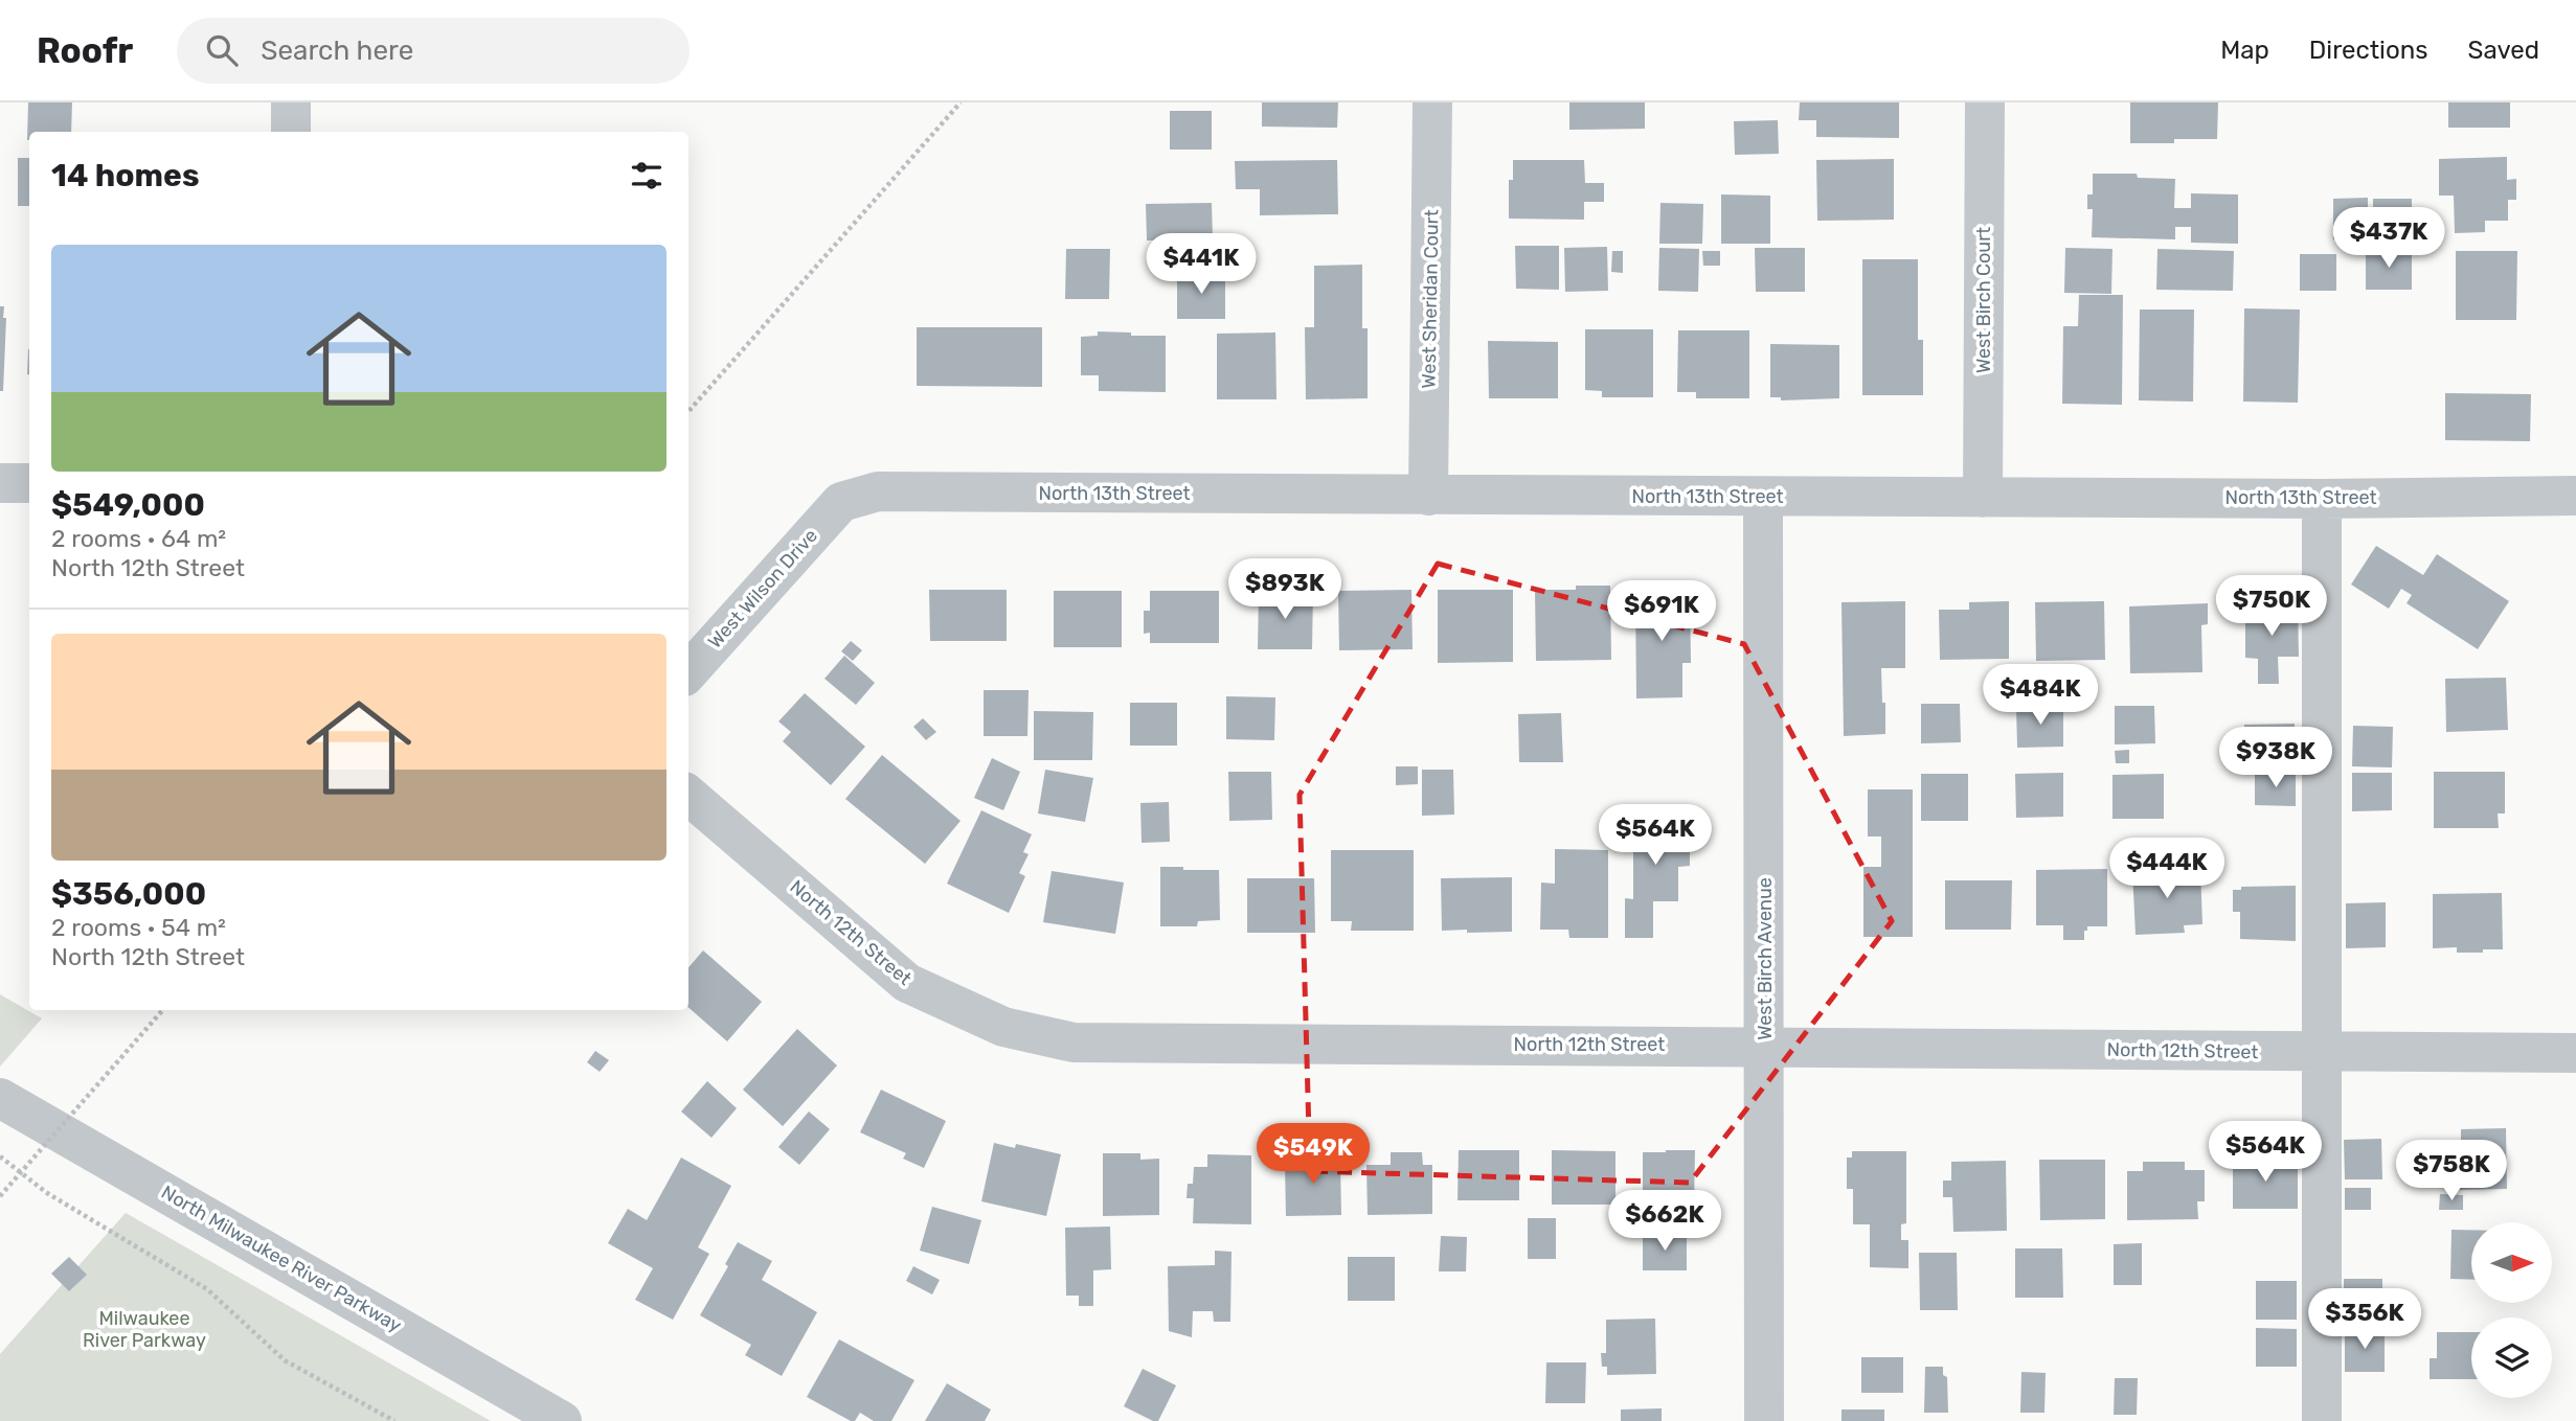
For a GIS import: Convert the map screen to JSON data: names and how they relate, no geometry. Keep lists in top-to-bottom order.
{
  "streets": {
    "street": [
      "West Sheridan Court",
      "West Birch Court",
      "North 13th Street",
      "West Wilson Drive",
      "North 12th Street",
      "West Birch Avenue",
      "North Milwaukee River Parkway"
    ]
  },
  "crossings": [
    ["West Sheridan Court", "North 13th Street"],
    ["West Birch Court", "North 13th Street"],
    ["North 13th Street", "West Wilson Drive"],
    ["North 13th Street", "West Birch Avenue"],
    ["North 12th Street", "West Birch Avenue"]
  ],
  "parks": ["Milwaukee River Parkway"],
  "north": "right",
  "page": {
    "header": "Roofr",
    "search": "Search here",
    "nav": ["Map", "Directions", "Saved"],
    "heading": "14 homes",
    "price": [
      "$437K",
      "$441K",
      "$893K",
      "$750K",
      "$691K",
      "$484K",
      "$938K",
      "$564K",
      "$444K",
      "$564K",
      "$549K",
      "$758K",
      "$662K",
      "$356K"
    ],
    "list": [
      {
        "name": "$549,000",
        "note": "2 rooms · 64 m² · North 12th Street"
      },
      {
        "name": "$356,000",
        "note": "2 rooms · 54 m² · North 12th Street"
      }
    ]
  }
}
